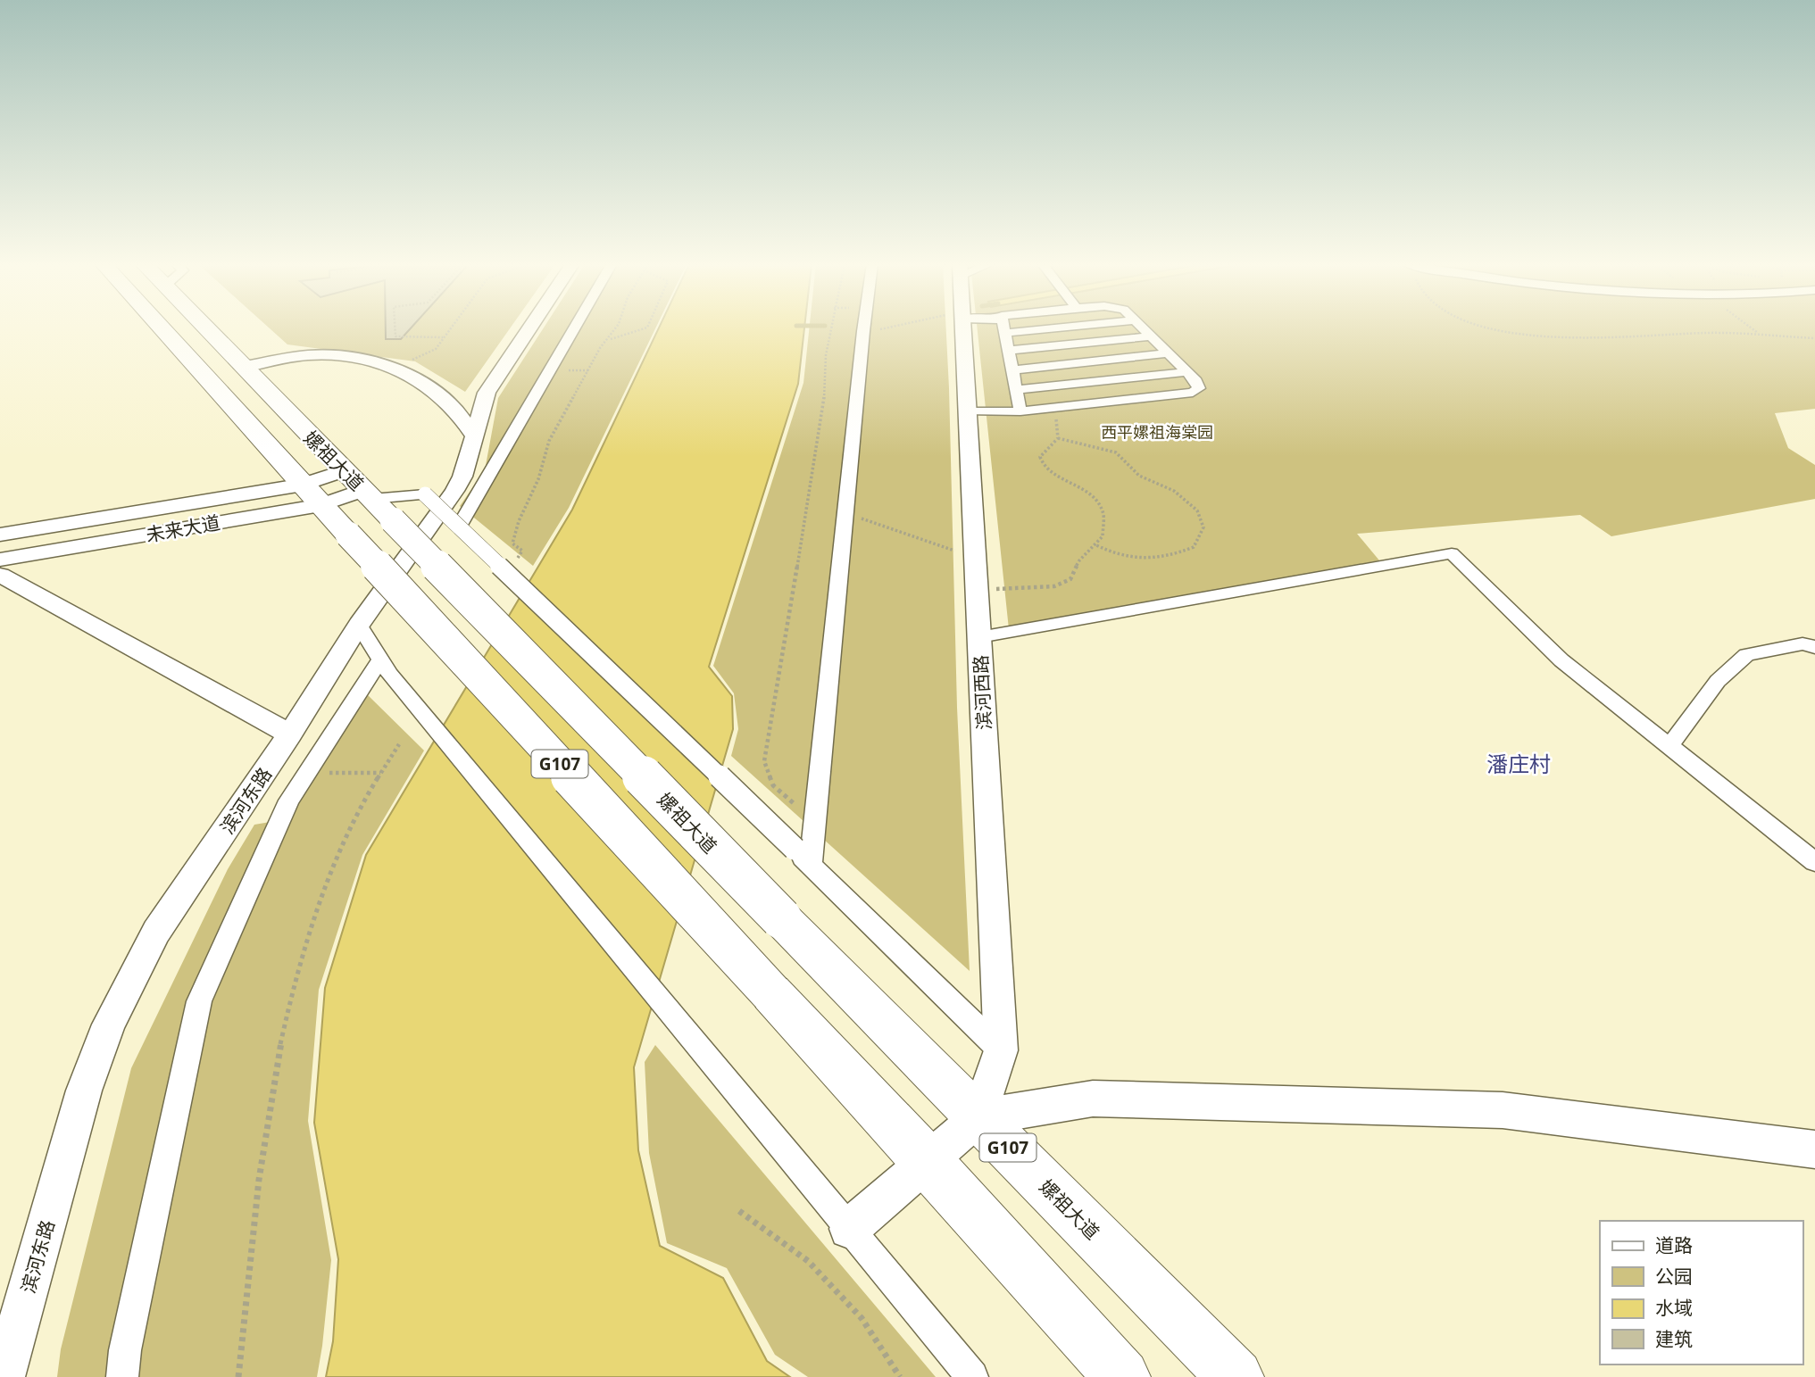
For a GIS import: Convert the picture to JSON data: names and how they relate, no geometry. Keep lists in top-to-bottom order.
{
  "streets": {
    "highway": ["嫘祖大道", "G107"],
    "street": ["未来大道", "滨河西路", "滨河东路"]
  },
  "crossings": [
    ["嫘祖大道", "未来大道"],
    ["嫘祖大道", "滨河西路"]
  ],
  "districts": ["潘庄村"],
  "parks": ["西平嫘祖海棠园"],
  "legend": [
    "道路",
    "公园",
    "水域",
    "建筑"
  ]
}
